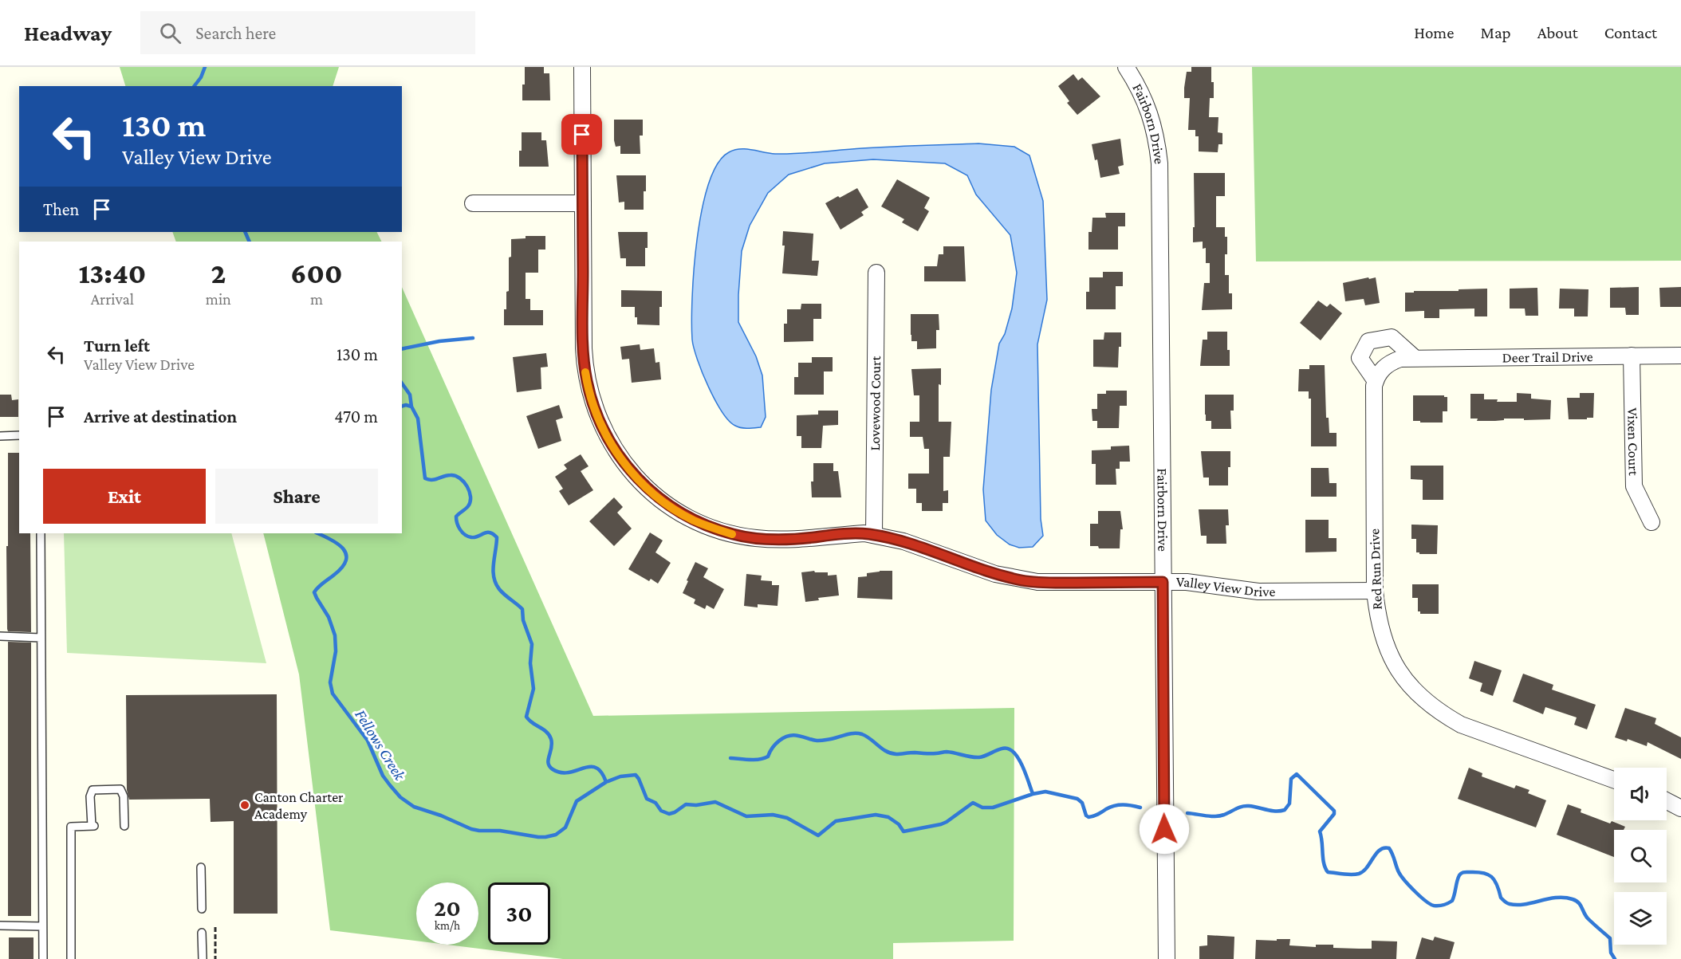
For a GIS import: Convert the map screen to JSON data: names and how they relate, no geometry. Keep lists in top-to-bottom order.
{
  "streets": {
    "street": [
      "Fairborn Drive",
      "Deer Trail Drive",
      "Lovewood Court",
      "Vixen Court",
      "Red Run Drive",
      "Valley View Drive"
    ]
  },
  "crossings": [
    ["Fairborn Drive", "Valley View Drive"],
    ["Deer Trail Drive", "Vixen Court"],
    ["Deer Trail Drive", "Red Run Drive"],
    ["Lovewood Court", "Valley View Drive"],
    ["Red Run Drive", "Valley View Drive"]
  ],
  "water": ["Fellows Creek"],
  "places": ["Canton Charter Academy"],
  "page": {
    "header": "Headway",
    "search": "Search here",
    "nav": [
      "Home",
      "Map",
      "About",
      "Contact"
    ],
    "turn": ["130 m", "Valley View Drive"],
    "then": "Then",
    "eta": [
      "13:40",
      "Arrival",
      "2",
      "min",
      "600",
      "m"
    ],
    "list": [
      {
        "name": "Turn left",
        "note": "Valley View Drive",
        "value": "130 m"
      },
      {
        "name": "Arrive at destination",
        "value": "470 m"
      }
    ],
    "buttons": ["Exit", "Share"],
    "speed": "20 km/h",
    "limit": "30"
  }
}
